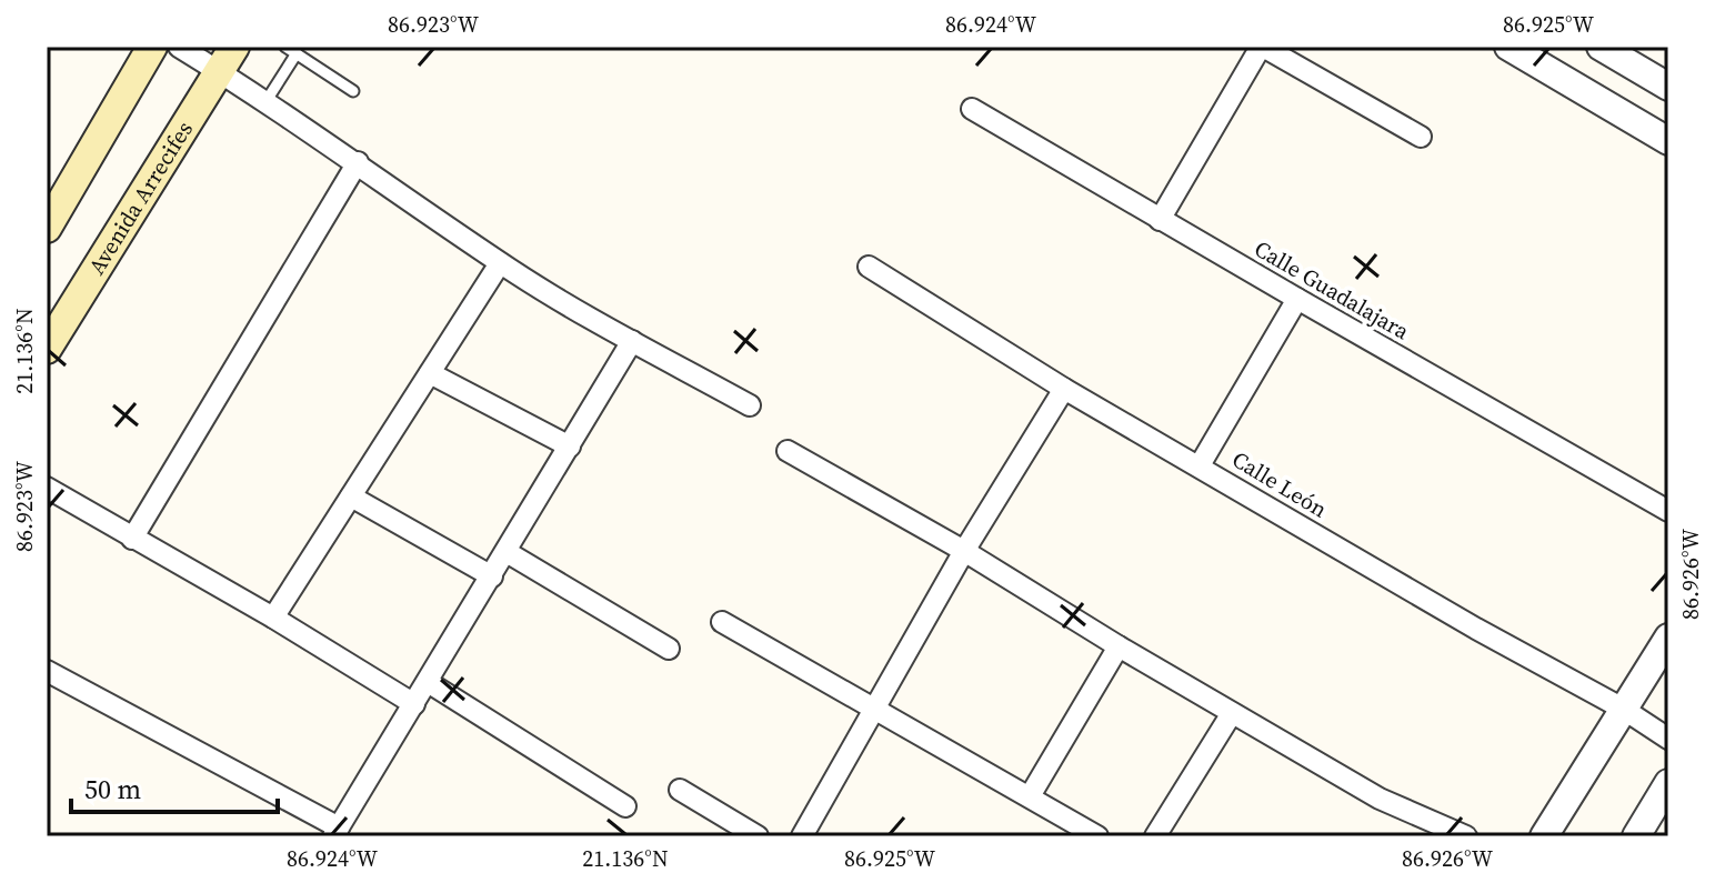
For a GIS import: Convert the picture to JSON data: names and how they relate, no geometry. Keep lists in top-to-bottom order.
{
  "streets": {
    "main road": ["Avenida Arrecifes"],
    "street": ["Calle Guadalajara", "Calle León"]
  },
  "scale_bar": "50 m",
  "coordinates": [
    "86.923°W",
    "86.924°W",
    "86.925°W",
    "21.136°N",
    "86.926°W"
  ]
}
